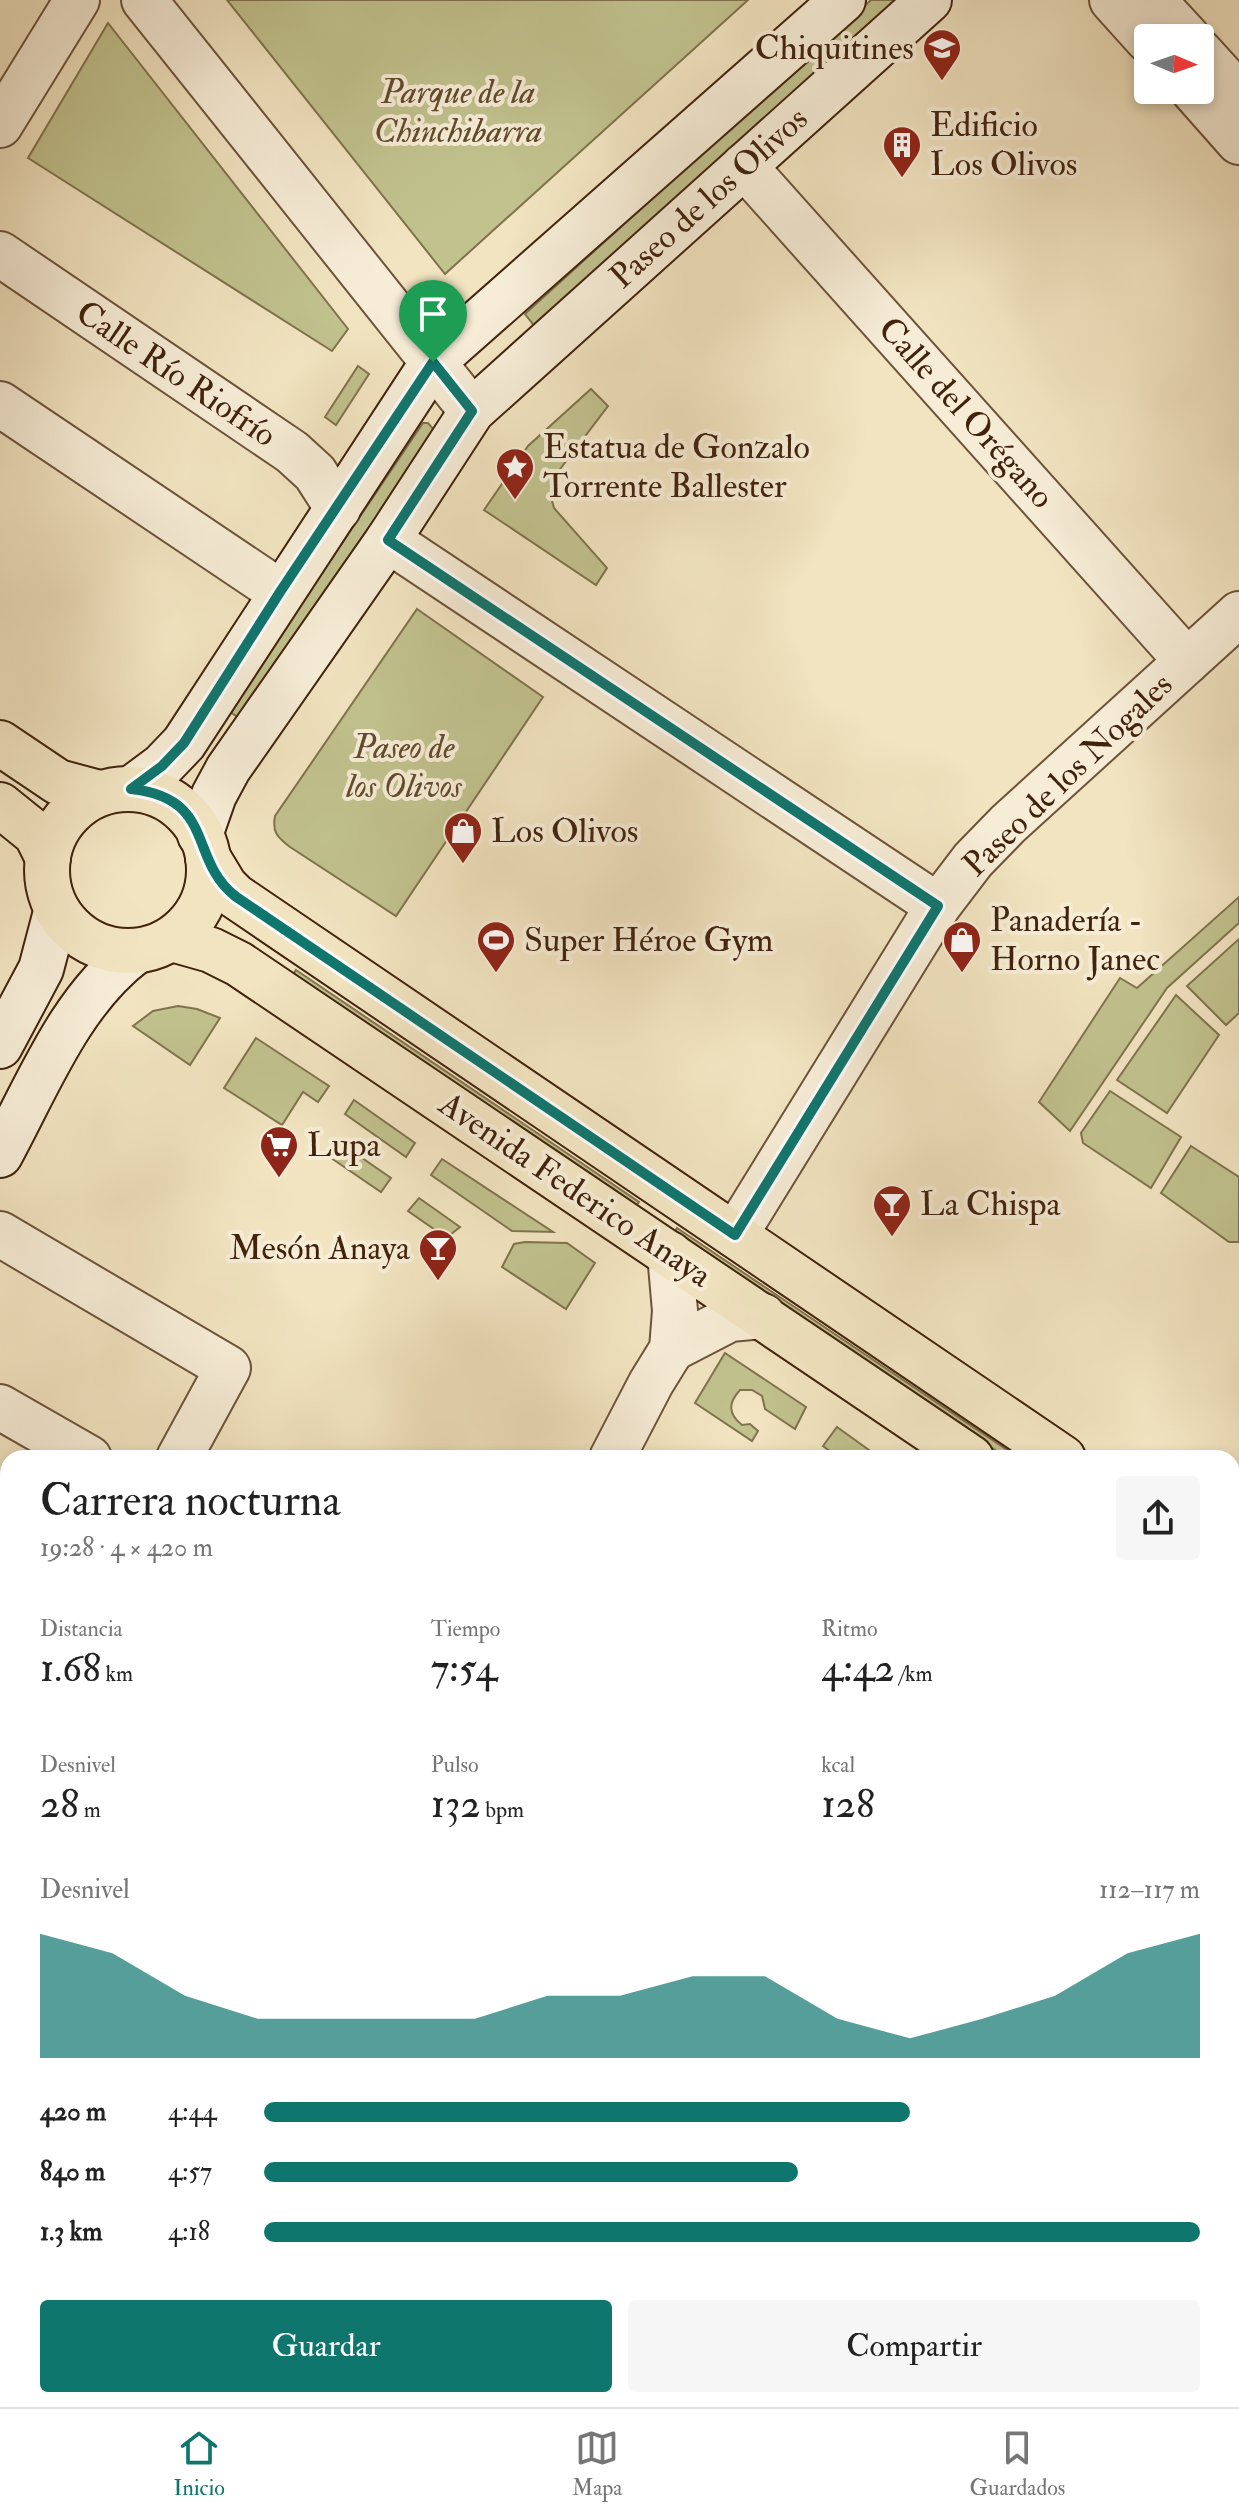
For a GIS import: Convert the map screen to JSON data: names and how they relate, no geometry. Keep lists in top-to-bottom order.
{
  "streets": {
    "main road": ["Avenida Federico Anaya"],
    "street": [
      "Paseo de los Olivos",
      "Calle Río Riofrío",
      "Calle del Orégano",
      "Paseo de los Nogales"
    ]
  },
  "crossings": [
    ["Paseo de los Olivos", "Calle Río Riofrío"],
    ["Paseo de los Olivos", "Calle del Orégano"],
    ["Paseo de los Olivos", "Avenida Federico Anaya"],
    ["Calle del Orégano", "Paseo de los Nogales"],
    ["Paseo de los Nogales", "Avenida Federico Anaya"]
  ],
  "parks": ["Parque de la Chinchibarra", "Paseo de los Olivos"],
  "places": {
    "school or university": ["Chiquitines"],
    "building": ["Edificio Los Olivos"],
    "place": ["Estatua de Gonzalo Torrente Ballester"],
    "shop": ["Los Olivos", "Panadería - Horno Janec"],
    "sports": ["Super Héroe Gym"],
    "supermarket": ["Lupa"],
    "bar": ["La Chispa", "Mesón Anaya"]
  },
  "north": "right",
  "page": {
    "heading": ["Carrera nocturna", "19:28 · 4 × 420 m"],
    "stats": [
      ["Distancia", "1.68 km"],
      ["Tiempo", "7:54"],
      ["Ritmo", "4:42 /km"],
      ["Desnivel", "28 m"],
      ["Pulso", "132 bpm"],
      ["kcal", "128"]
    ],
    "chart": ["Desnivel", "112–117 m"],
    "list": [
      {
        "name": "420 m",
        "note": "4:44"
      },
      {
        "name": "840 m",
        "note": "4:57"
      },
      {
        "name": "1.3 km",
        "note": "4:18"
      }
    ],
    "buttons": ["Guardar", "Compartir"],
    "tabs": ["Inicio", "Mapa", "Guardados"]
  }
}
